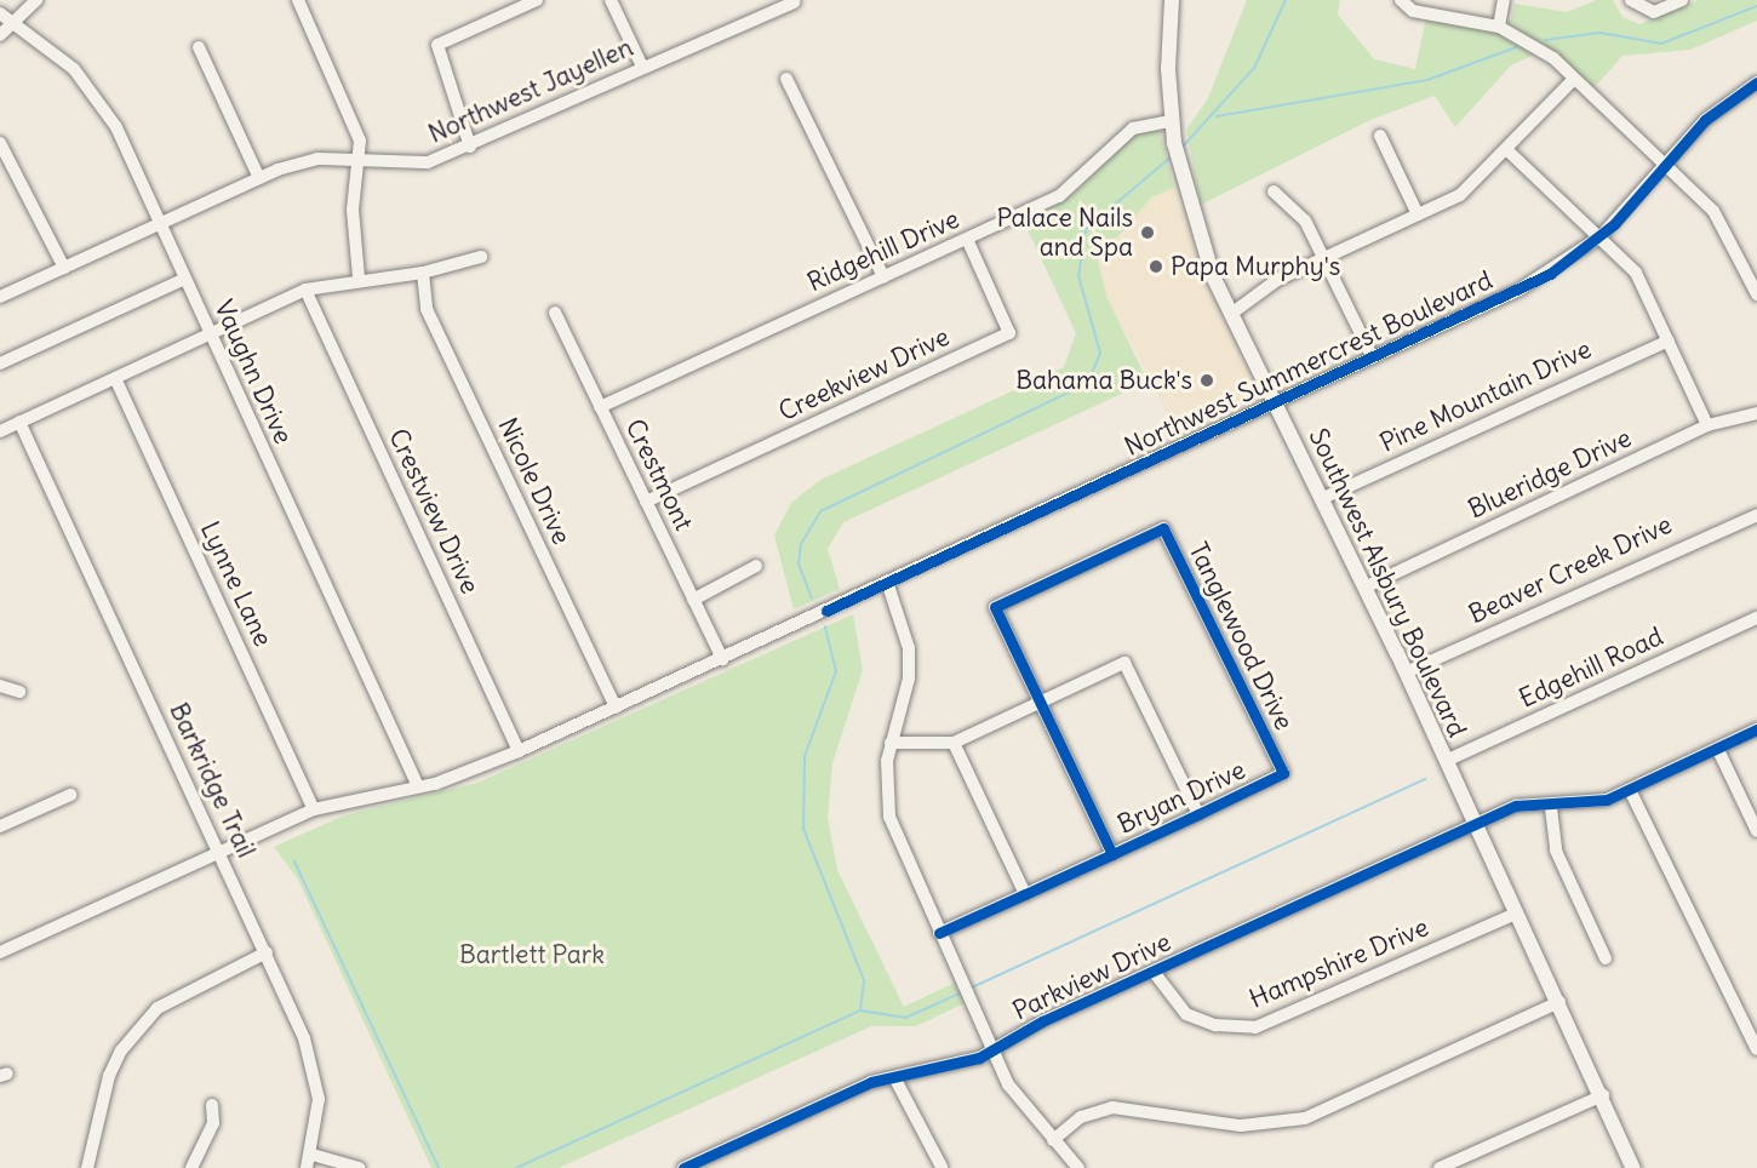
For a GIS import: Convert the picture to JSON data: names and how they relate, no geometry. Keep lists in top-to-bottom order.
{
  "streets": {
    "main road": ["Southwest Alsbury Boulevard"],
    "street": [
      "Northwest Jayellen",
      "Ridgehill Drive",
      "Northwest Summercrest Boulevard",
      "Vaughn Drive",
      "Creekview Drive",
      "Pine Mountain Drive",
      "Blueridge Drive",
      "Crestmont",
      "Nicole Drive",
      "Crestview Drive",
      "Beaver Creek Drive",
      "Lynne Lane",
      "Tanglewood Drive",
      "Edgehill Road",
      "Barkridge Trail",
      "Bryan Drive",
      "Hampshire Drive",
      "Parkview Drive"
    ]
  },
  "crossings": [
    ["Northwest Jayellen", "Vaughn Drive"],
    ["Ridgehill Drive", "Creekview Drive"],
    ["Ridgehill Drive", "Crestmont"],
    ["Ridgehill Drive", "Southwest Alsbury Boulevard"],
    ["Northwest Summercrest Boulevard", "Crestmont"],
    ["Northwest Summercrest Boulevard", "Southwest Alsbury Boulevard"],
    ["Creekview Drive", "Crestmont"],
    ["Pine Mountain Drive", "Southwest Alsbury Boulevard"],
    ["Blueridge Drive", "Southwest Alsbury Boulevard"],
    ["Beaver Creek Drive", "Southwest Alsbury Boulevard"],
    ["Southwest Alsbury Boulevard", "Edgehill Road"],
    ["Southwest Alsbury Boulevard", "Hampshire Drive"],
    ["Southwest Alsbury Boulevard", "Parkview Drive"],
    ["Tanglewood Drive", "Bryan Drive"],
    ["Hampshire Drive", "Parkview Drive"]
  ],
  "parks": ["Bartlett Park"],
  "places": ["Palace Nails and Spa", "Papa Murphy's", "Bahama Buck's"]
}
